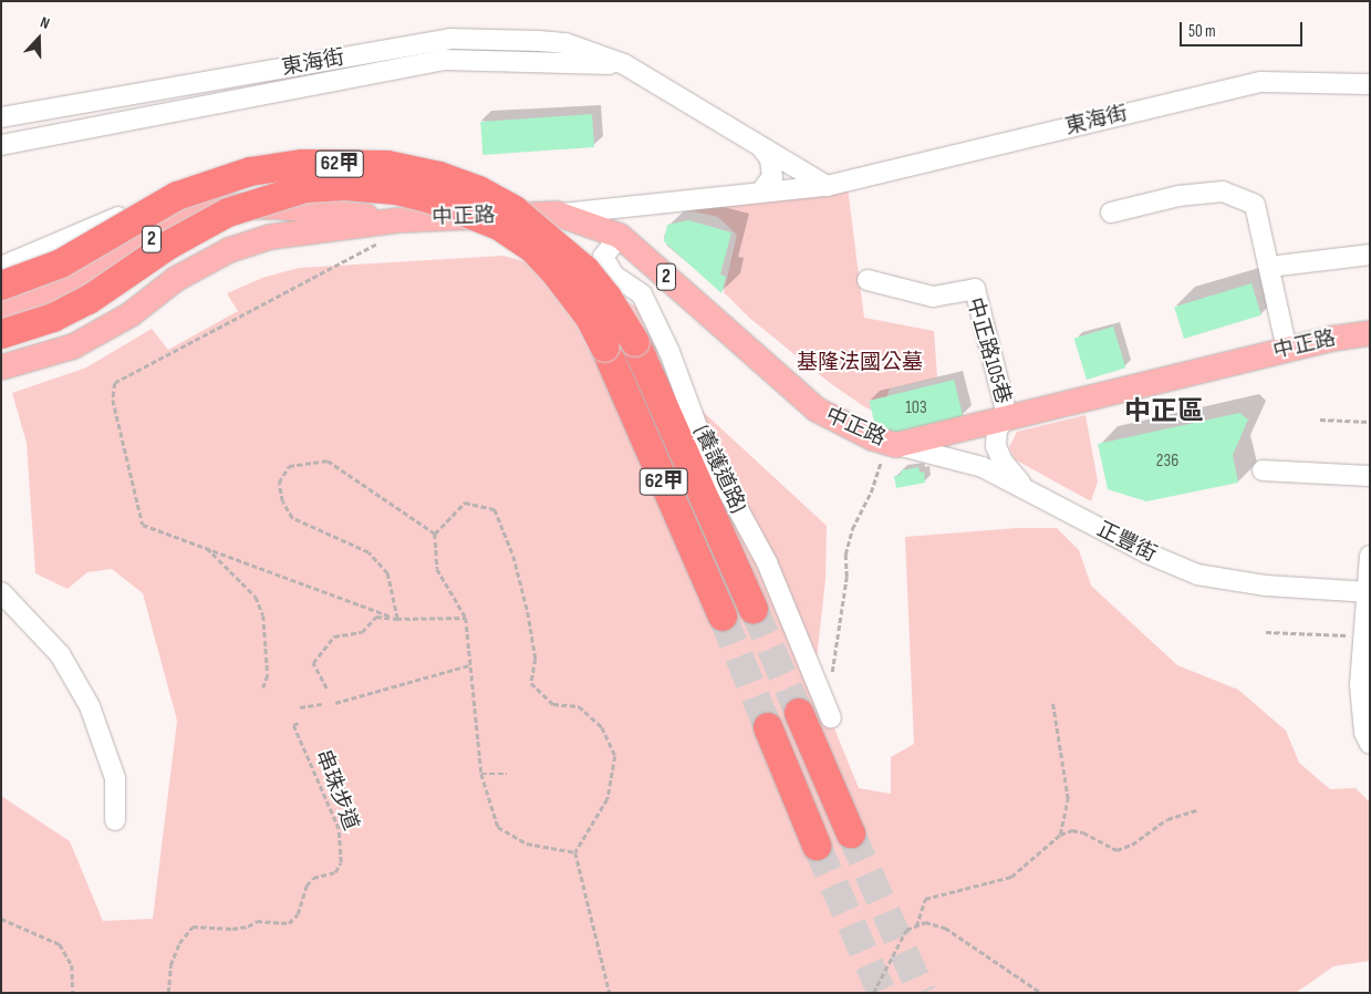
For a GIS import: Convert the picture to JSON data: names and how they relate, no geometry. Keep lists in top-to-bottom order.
{
  "streets": {
    "highway": ["62甲"],
    "main road": ["中正路", "2"],
    "street": [
      "東海街",
      "中正路105巷",
      "(養護道路)",
      "正豐街"
    ],
    "path": ["串珠步道"]
  },
  "crossings": [
    ["東海街", "中正路"],
    ["中正路", "中正路105巷"],
    ["中正路", "(養護道路)"],
    ["中正路", "正豐街"]
  ],
  "districts": ["中正區"],
  "parks": ["基隆法國公墓"],
  "house_numbers": ["103", "236"],
  "scale_bar": "50 m",
  "north": "top"
}
